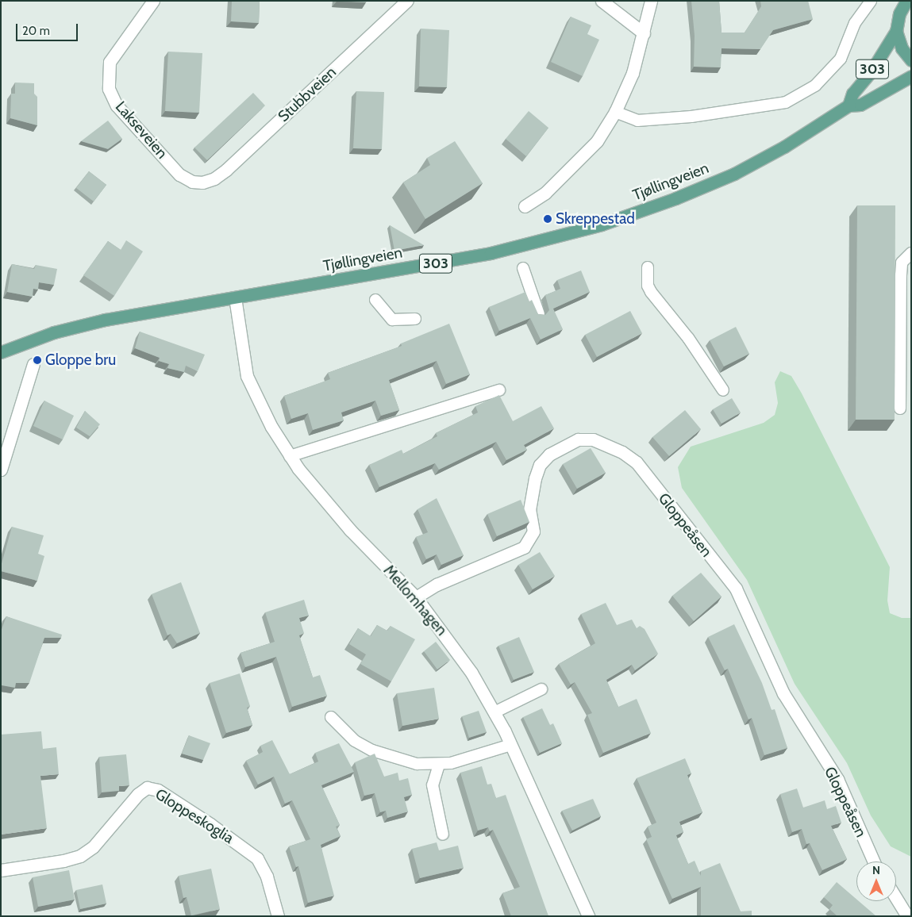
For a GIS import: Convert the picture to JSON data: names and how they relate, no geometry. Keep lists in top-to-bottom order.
{
  "streets": {
    "main road": ["303", "Tjøllingveien"],
    "street": [
      "Stubbveien",
      "Lakseveien",
      "Gloppeåsen",
      "Mellomhagen",
      "Gloppeskoglia"
    ]
  },
  "crossings": [
    ["303", "Tjøllingveien"],
    ["Stubbveien", "Lakseveien"],
    ["Tjøllingveien", "Mellomhagen"],
    ["Gloppeåsen", "Mellomhagen"]
  ],
  "places": ["Skreppestad", "Gloppe bru"],
  "scale_bar": "20 m",
  "north": "top"
}
